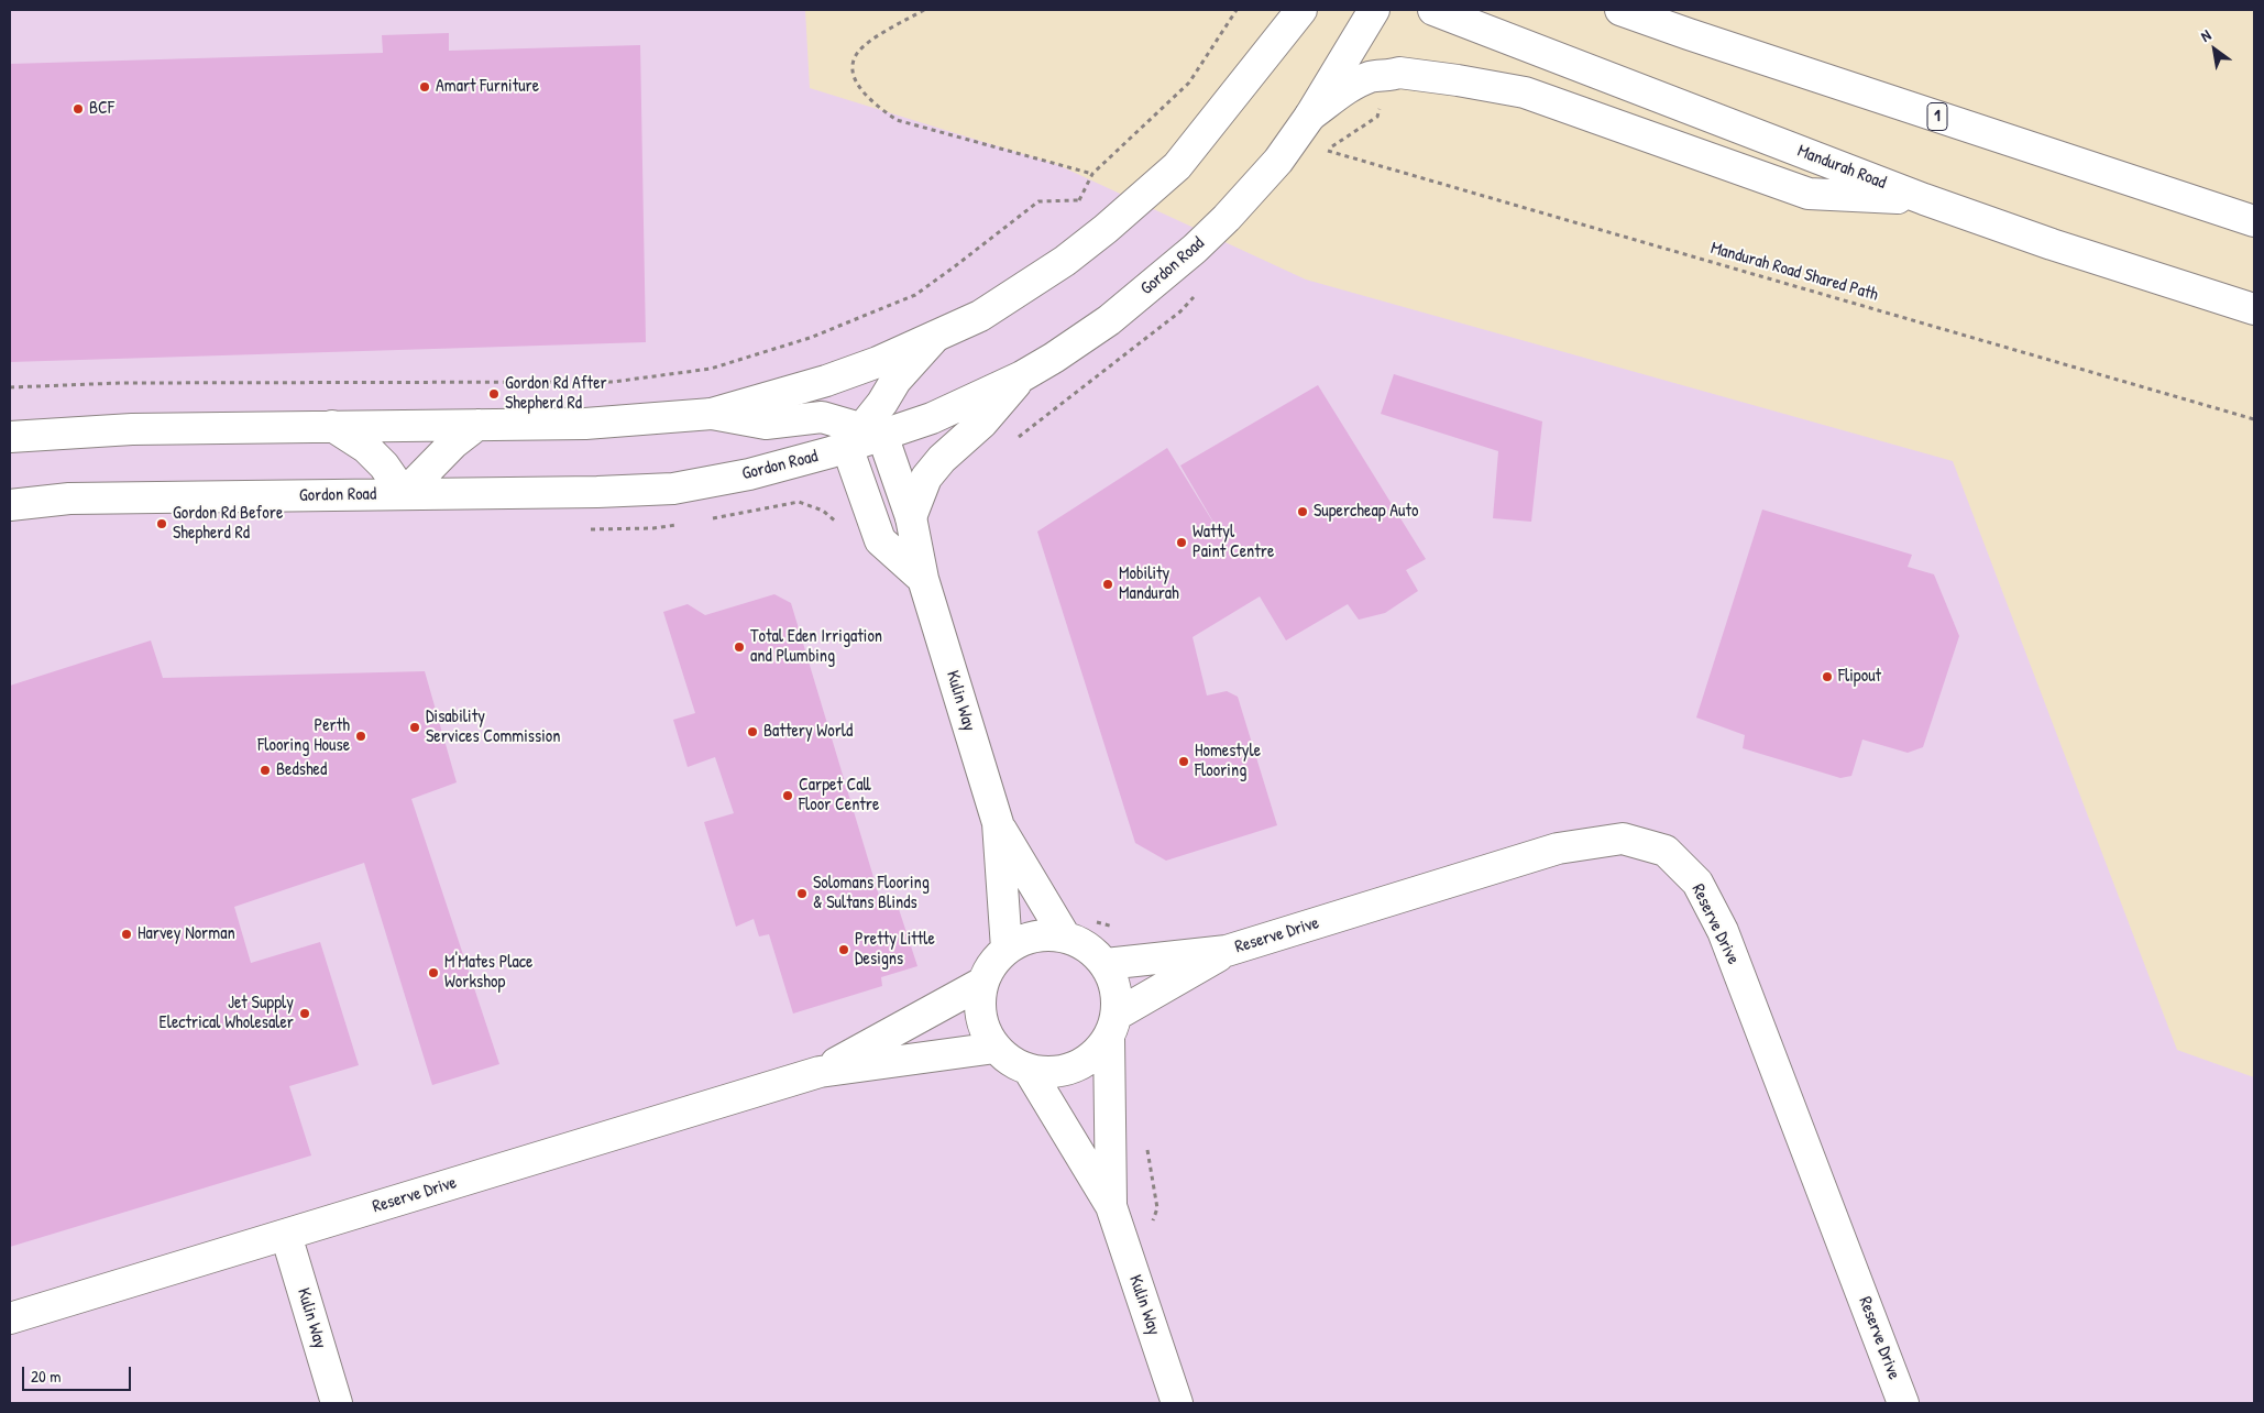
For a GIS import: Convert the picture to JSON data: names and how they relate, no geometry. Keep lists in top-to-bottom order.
{
  "streets": {
    "main road": [
      "1",
      "Mandurah Road",
      "Gordon Road",
      "Kulin Way",
      "Reserve Drive"
    ],
    "path": ["Mandurah Road Shared Path"]
  },
  "crossings": [
    ["Gordon Road", "Kulin Way"],
    ["Kulin Way", "Reserve Drive"]
  ],
  "places": [
    "Amart Furniture",
    "BCF",
    "Gordon Rd After Shepherd Rd",
    "Supercheap Auto",
    "Gordon Rd Before Shepherd Rd",
    "Wattyl Paint Centre",
    "Mobility Mandurah",
    "Total Eden Irrigation and Plumbing",
    "Flipout",
    "Disability Services Commission",
    "Battery World",
    "Perth Flooring House",
    "Homestyle Flooring",
    "Bedshed",
    "Carpet Call Floor Centre",
    "Solomans Flooring & Sultans Blinds",
    "Harvey Norman",
    "Pretty Little Designs",
    "M'Mates Place Workshop",
    "Jet Supply Electrical Wholesaler"
  ],
  "scale_bar": "20 m",
  "north": "top left"
}
